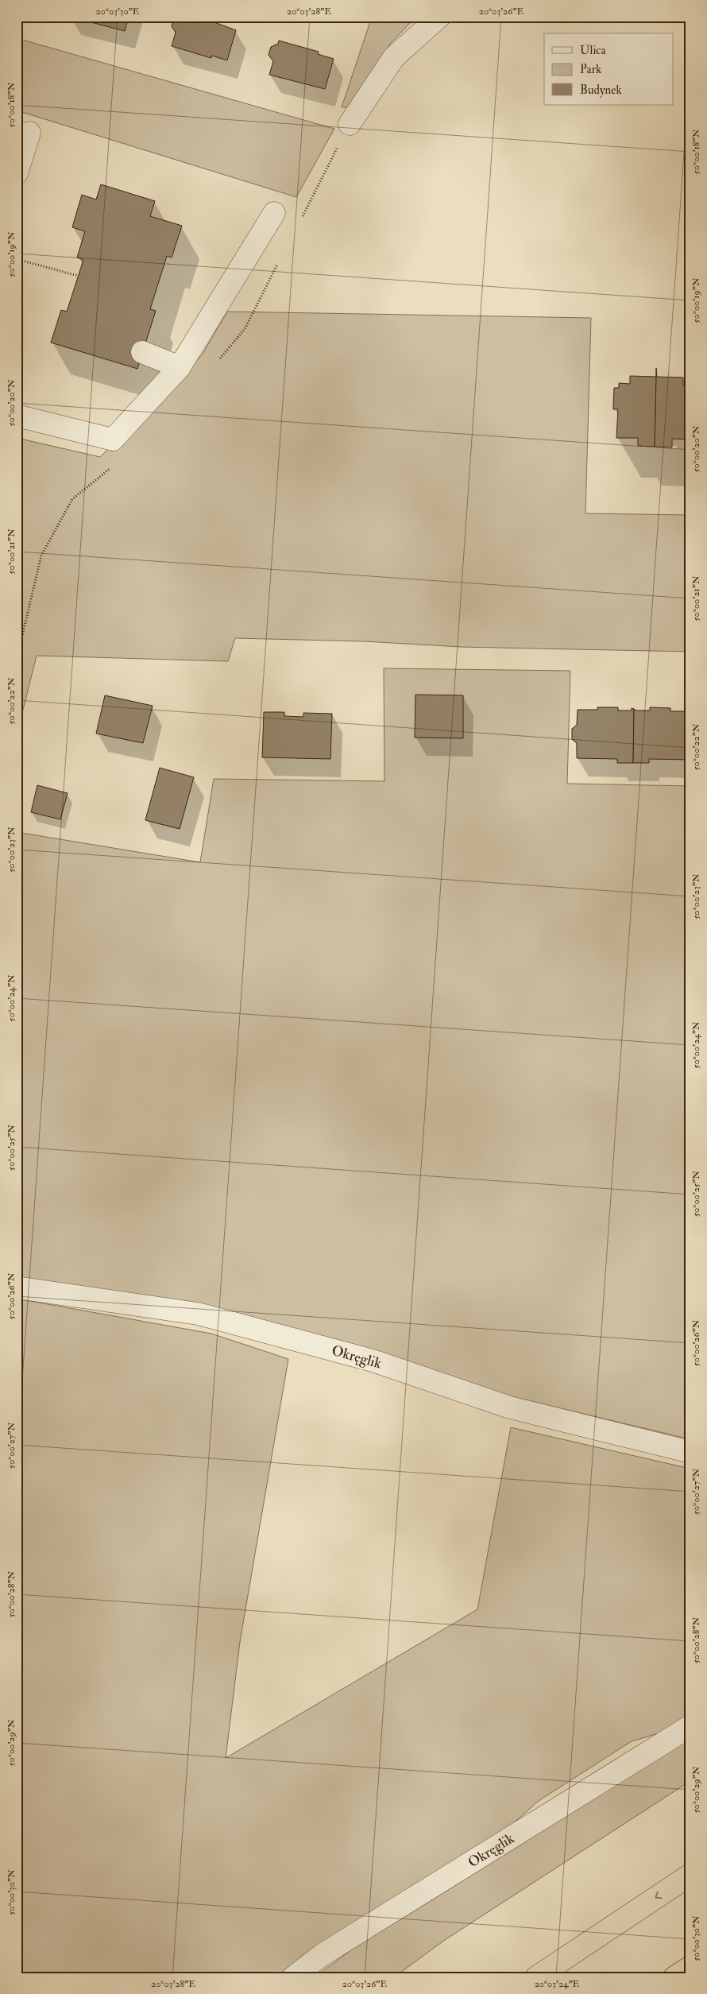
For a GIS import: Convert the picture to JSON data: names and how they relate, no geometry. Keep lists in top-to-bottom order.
{
  "streets": {
    "street": ["Okręglik"]
  },
  "legend": ["Ulica", "Park", "Budynek"],
  "coordinates": [
    "20°03'30\"E",
    "20°03'28\"E",
    "20°03'26\"E",
    "50°00'18\"N",
    "50°00'19\"N",
    "50°00'20\"N",
    "50°00'21\"N",
    "50°00'22\"N",
    "50°00'23\"N",
    "50°00'24\"N",
    "50°00'25\"N",
    "50°00'26\"N",
    "50°00'27\"N",
    "50°00'28\"N",
    "50°00'29\"N",
    "50°00'30\"N",
    "20°03'24\"E"
  ]
}
